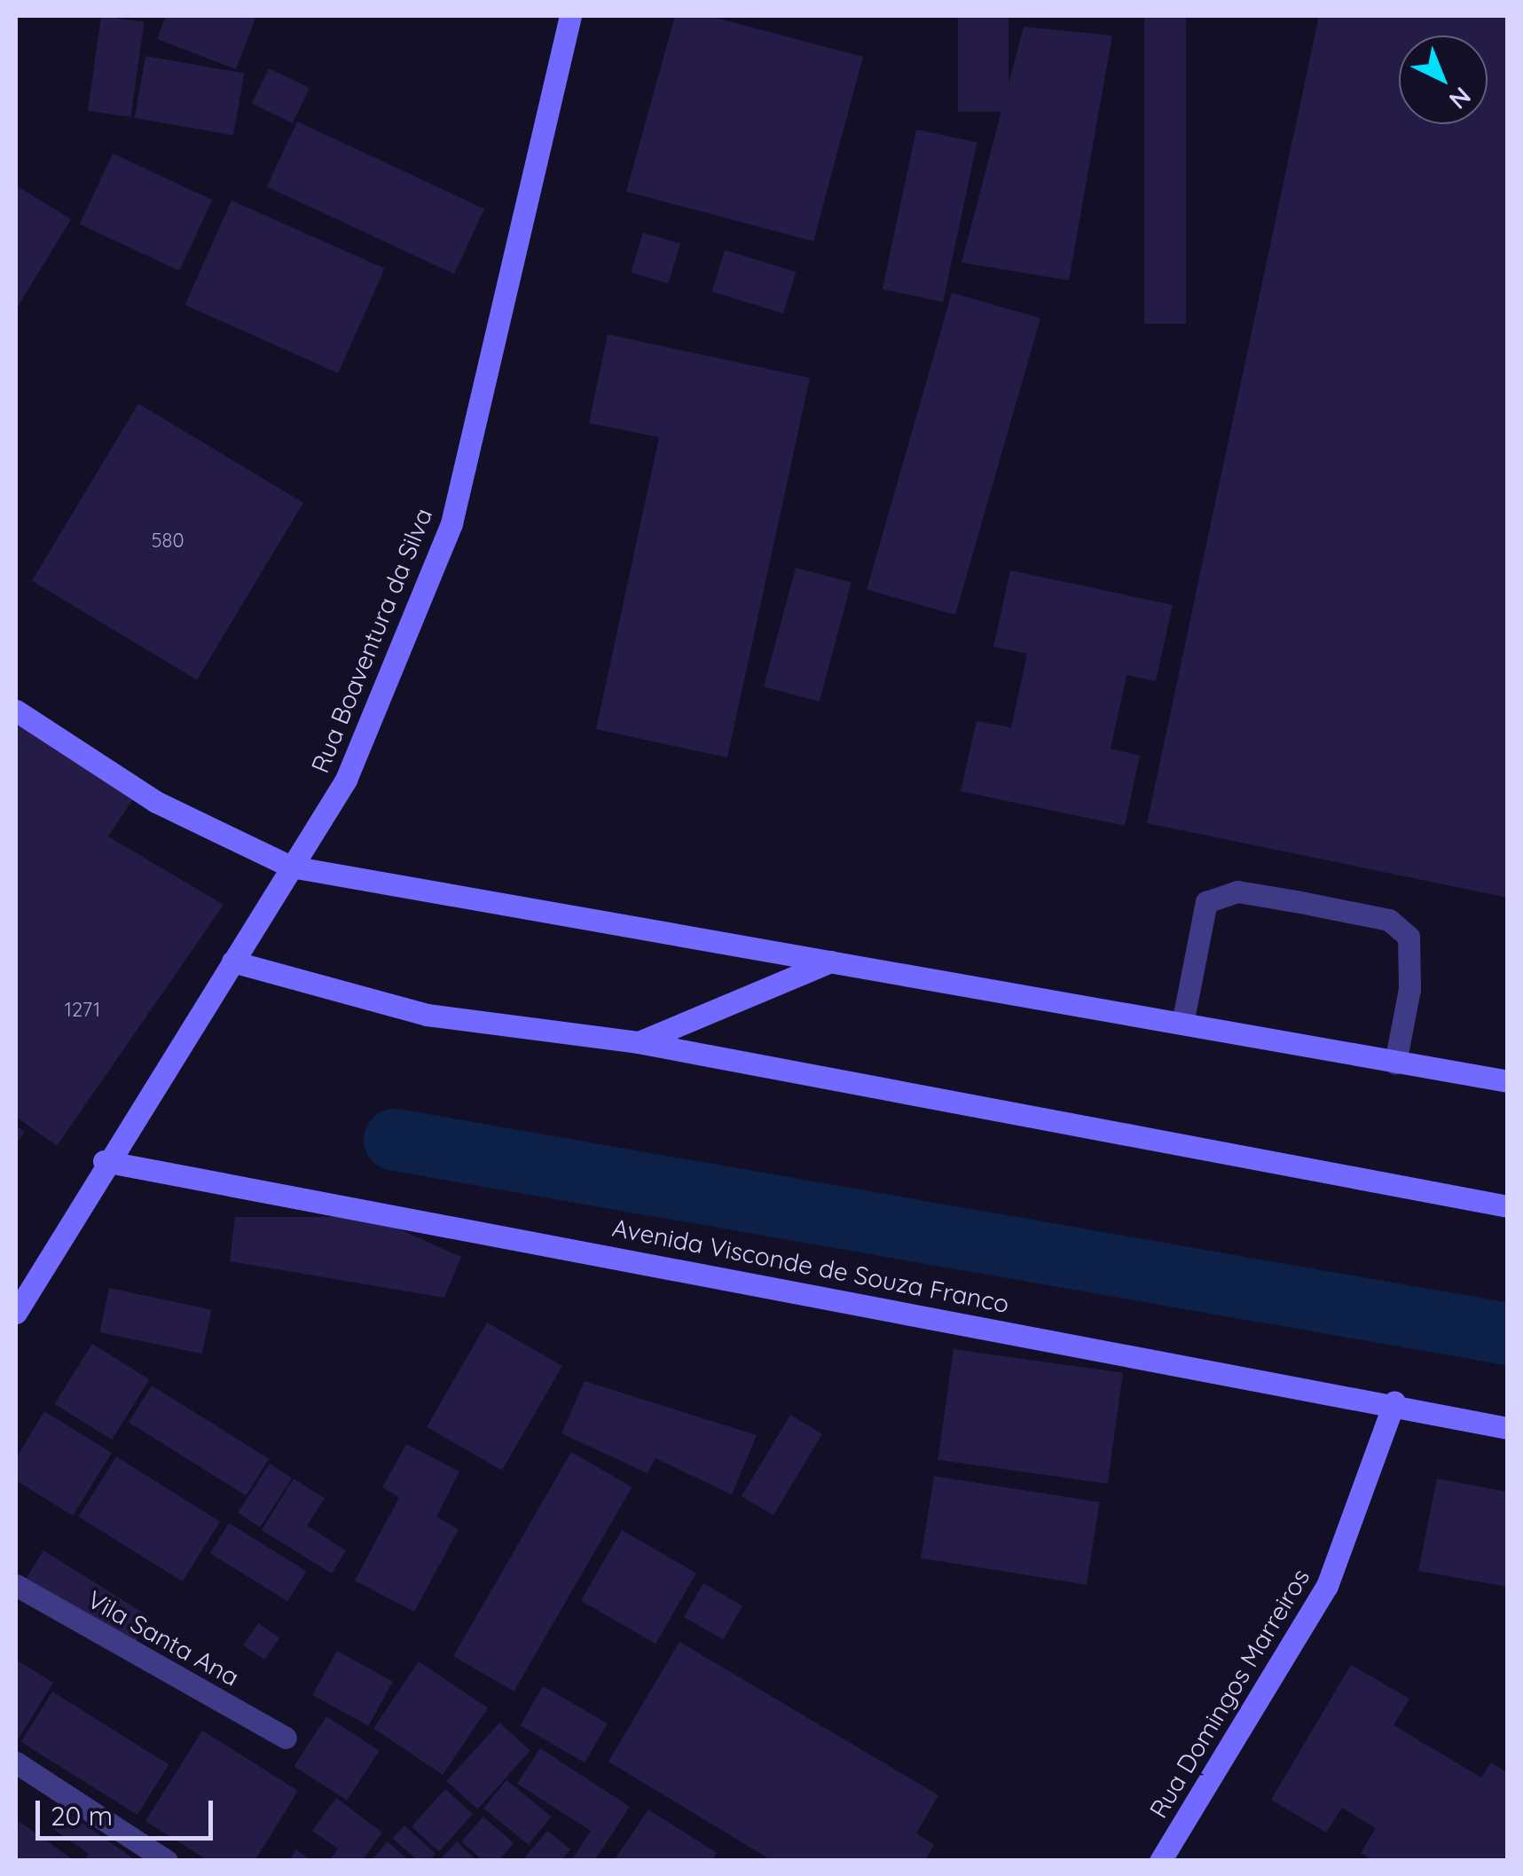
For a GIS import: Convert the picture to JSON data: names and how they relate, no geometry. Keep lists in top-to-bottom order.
{
  "streets": {
    "main road": ["Rua Boaventura da Silva", "Avenida Visconde de Souza Franco", "Rua Domingos Marreiros"],
    "street": ["Vila Santa Ana"]
  },
  "crossings": [
    ["Rua Boaventura da Silva", "Avenida Visconde de Souza Franco"],
    ["Avenida Visconde de Souza Franco", "Rua Domingos Marreiros"]
  ],
  "house_numbers": ["580", "1271"],
  "scale_bar": "20 m",
  "north": "bottom right"
}
